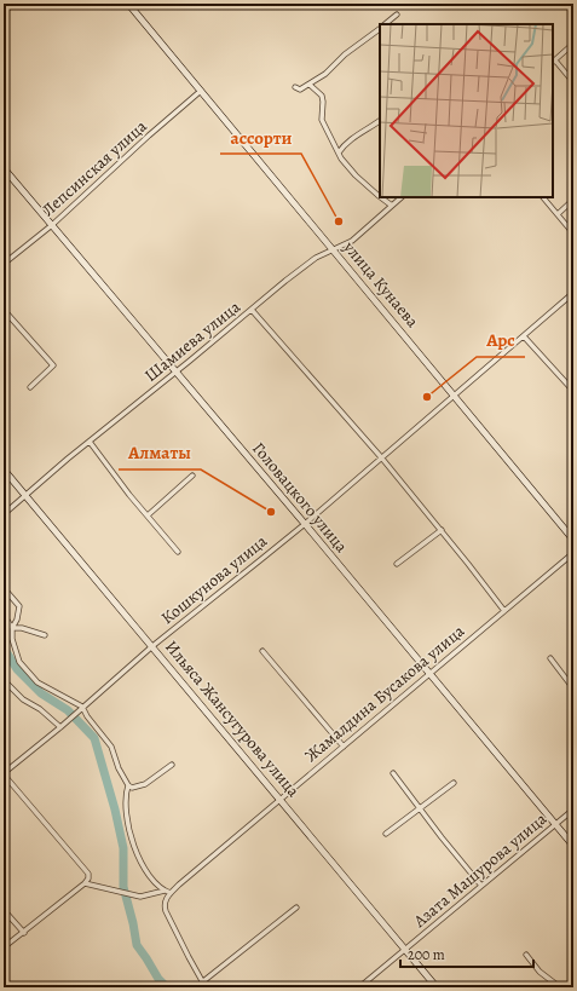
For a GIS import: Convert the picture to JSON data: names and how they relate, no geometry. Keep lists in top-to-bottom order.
{
  "streets": {
    "street": [
      "Лепсинская улица",
      "улица Кунаева",
      "Шамиева улица",
      "Головацкого улица",
      "Кошкунова улица",
      "Жамалдина Бусакова улица",
      "Ильяса Жансугурова улица",
      "Азата Машурова улица"
    ]
  },
  "crossings": [
    ["Лепсинская улица", "улица Кунаева"],
    ["Лепсинская улица", "Головацкого улица"],
    ["улица Кунаева", "Шамиева улица"],
    ["улица Кунаева", "Кошкунова улица"],
    ["Шамиева улица", "Головацкого улица"],
    ["Шамиева улица", "Ильяса Жансугурова улица"],
    ["Головацкого улица", "Кошкунова улица"],
    ["Головацкого улица", "Жамалдина Бусакова улица"],
    ["Головацкого улица", "Азата Машурова улица"],
    ["Кошкунова улица", "Ильяса Жансугурова улица"],
    ["Жамалдина Бусакова улица", "Ильяса Жансугурова улица"],
    ["Ильяса Жансугурова улица", "Азата Машурова улица"]
  ],
  "places": ["ассорти", "Арс", "Алматы"],
  "scale_bar": "200 m"
}
